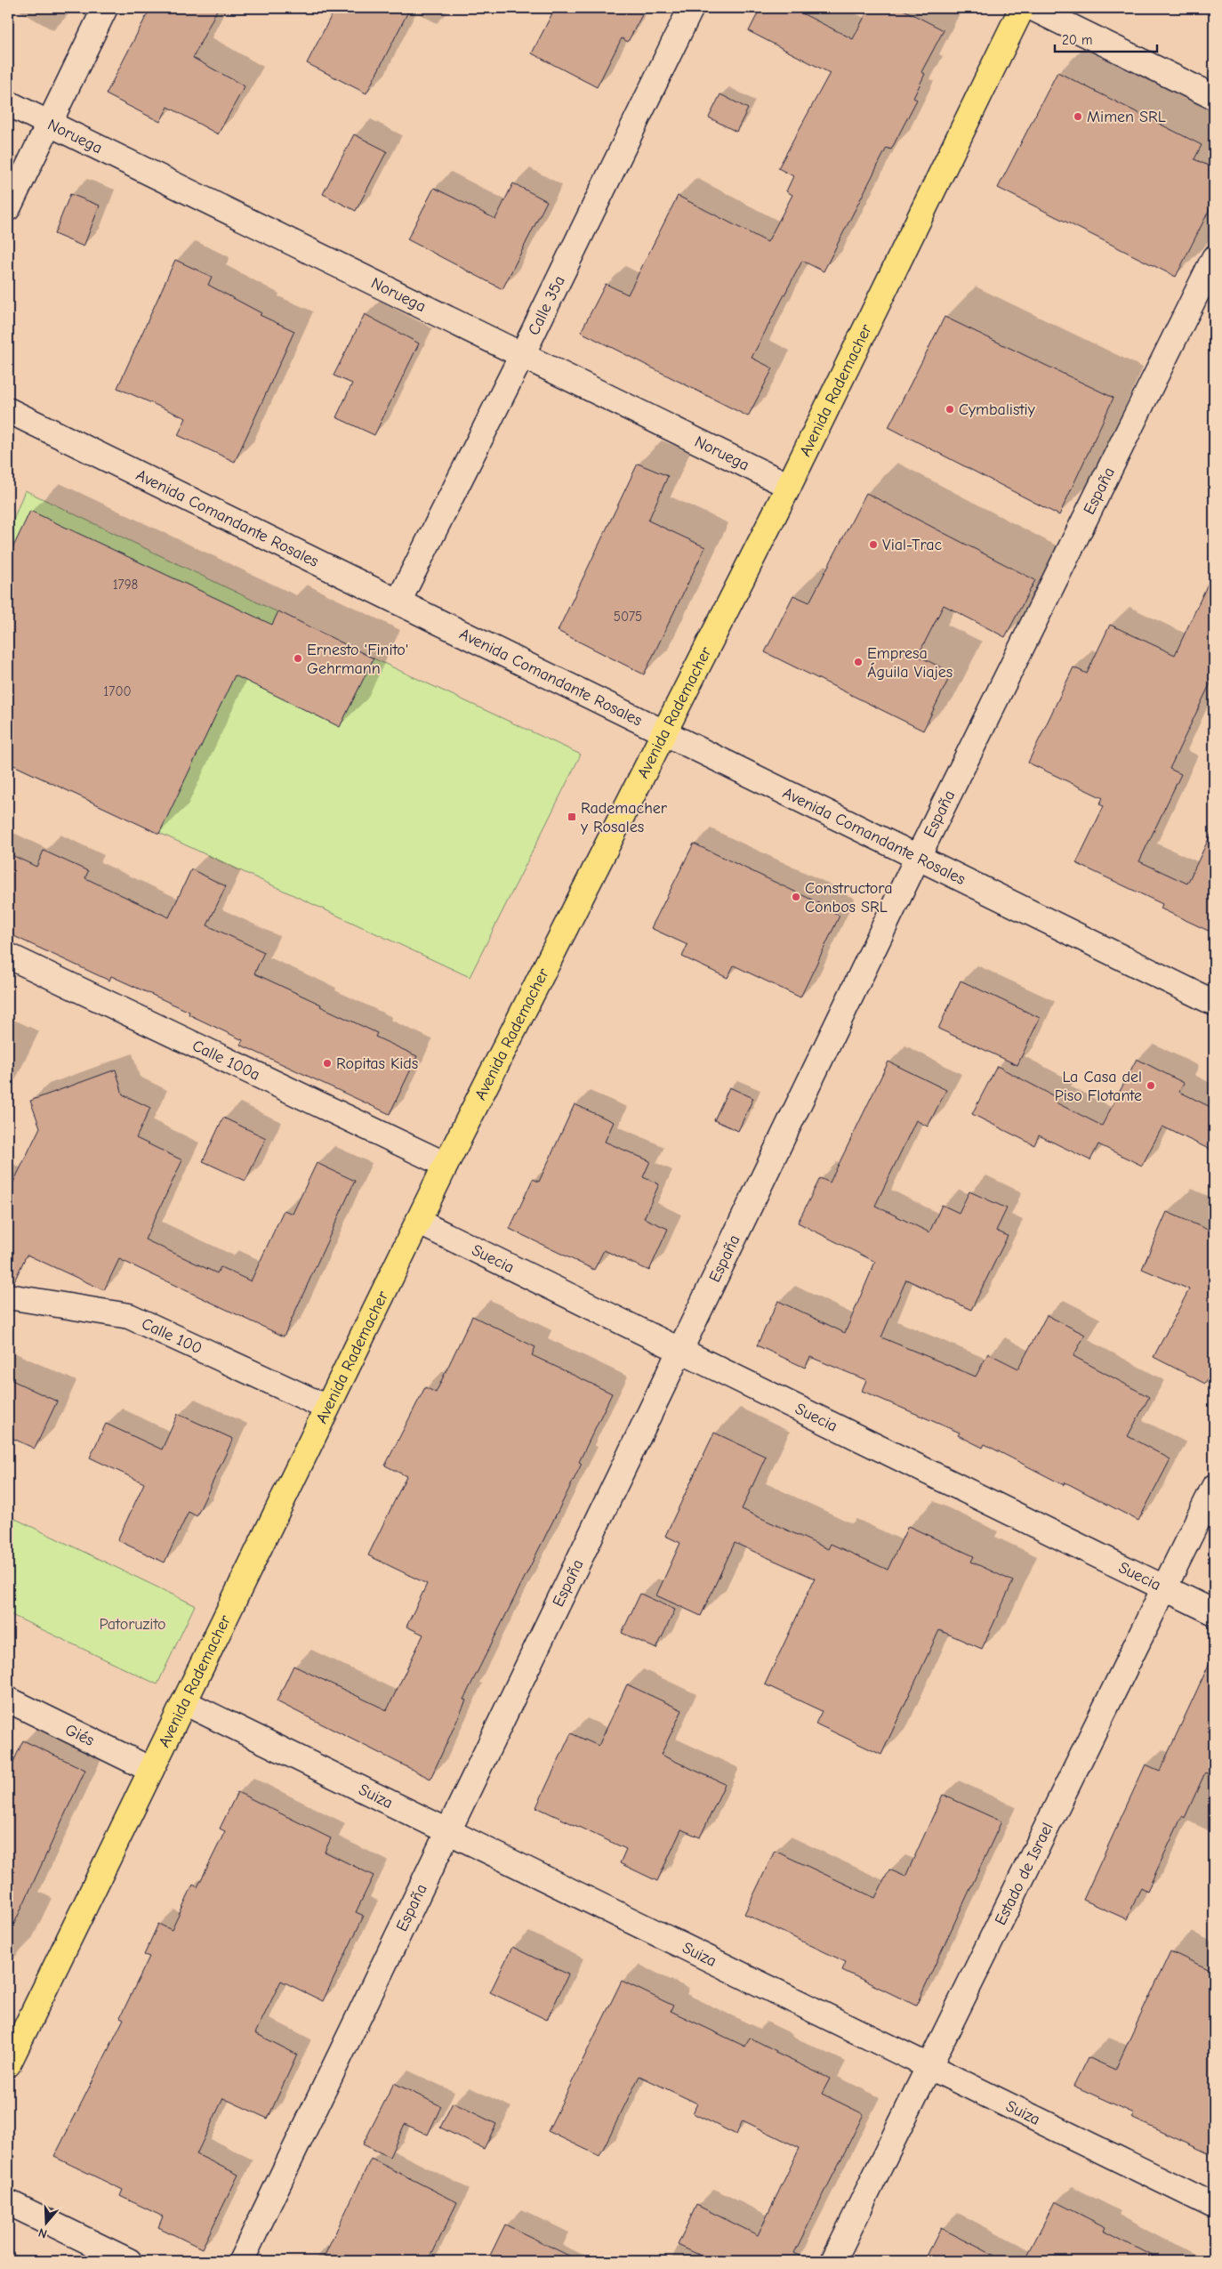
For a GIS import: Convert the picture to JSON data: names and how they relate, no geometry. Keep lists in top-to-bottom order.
{
  "streets": {
    "main road": ["Avenida Rademacher"],
    "street": [
      "Noruega",
      "Calle 35a",
      "España",
      "Avenida Comandante Rosales",
      "Calle 100a",
      "Suecia",
      "Calle 100",
      "Giés",
      "Suiza",
      "Estado de Israel"
    ]
  },
  "crossings": [
    ["Noruega", "Calle 35a"],
    ["Noruega", "Avenida Rademacher"],
    ["Calle 35a", "Avenida Comandante Rosales"],
    ["Avenida Rademacher", "Avenida Comandante Rosales"],
    ["Avenida Rademacher", "Calle 100a"],
    ["Avenida Rademacher", "Suecia"],
    ["Avenida Rademacher", "Calle 100"],
    ["Avenida Rademacher", "Giés"],
    ["Avenida Rademacher", "Suiza"],
    ["España", "Avenida Comandante Rosales"],
    ["España", "Suecia"],
    ["España", "Suiza"],
    ["Suecia", "Estado de Israel"],
    ["Suiza", "Estado de Israel"]
  ],
  "parks": ["Patoruzito"],
  "places": {
    "other": [
      "Mimen SRL",
      "Cymbalistiy",
      "Vial-Trac",
      "Ernesto 'Finito' Gehrmann",
      "Empresa Águila Viajes",
      "Constructora Conbos SRL",
      "Ropitas Kids",
      "La Casa del Piso Flotante"
    ],
    "transit": ["Rademacher y Rosales"]
  },
  "house_numbers": ["1798", "5075", "1700"],
  "scale_bar": "20 m",
  "north": "bottom"
}
